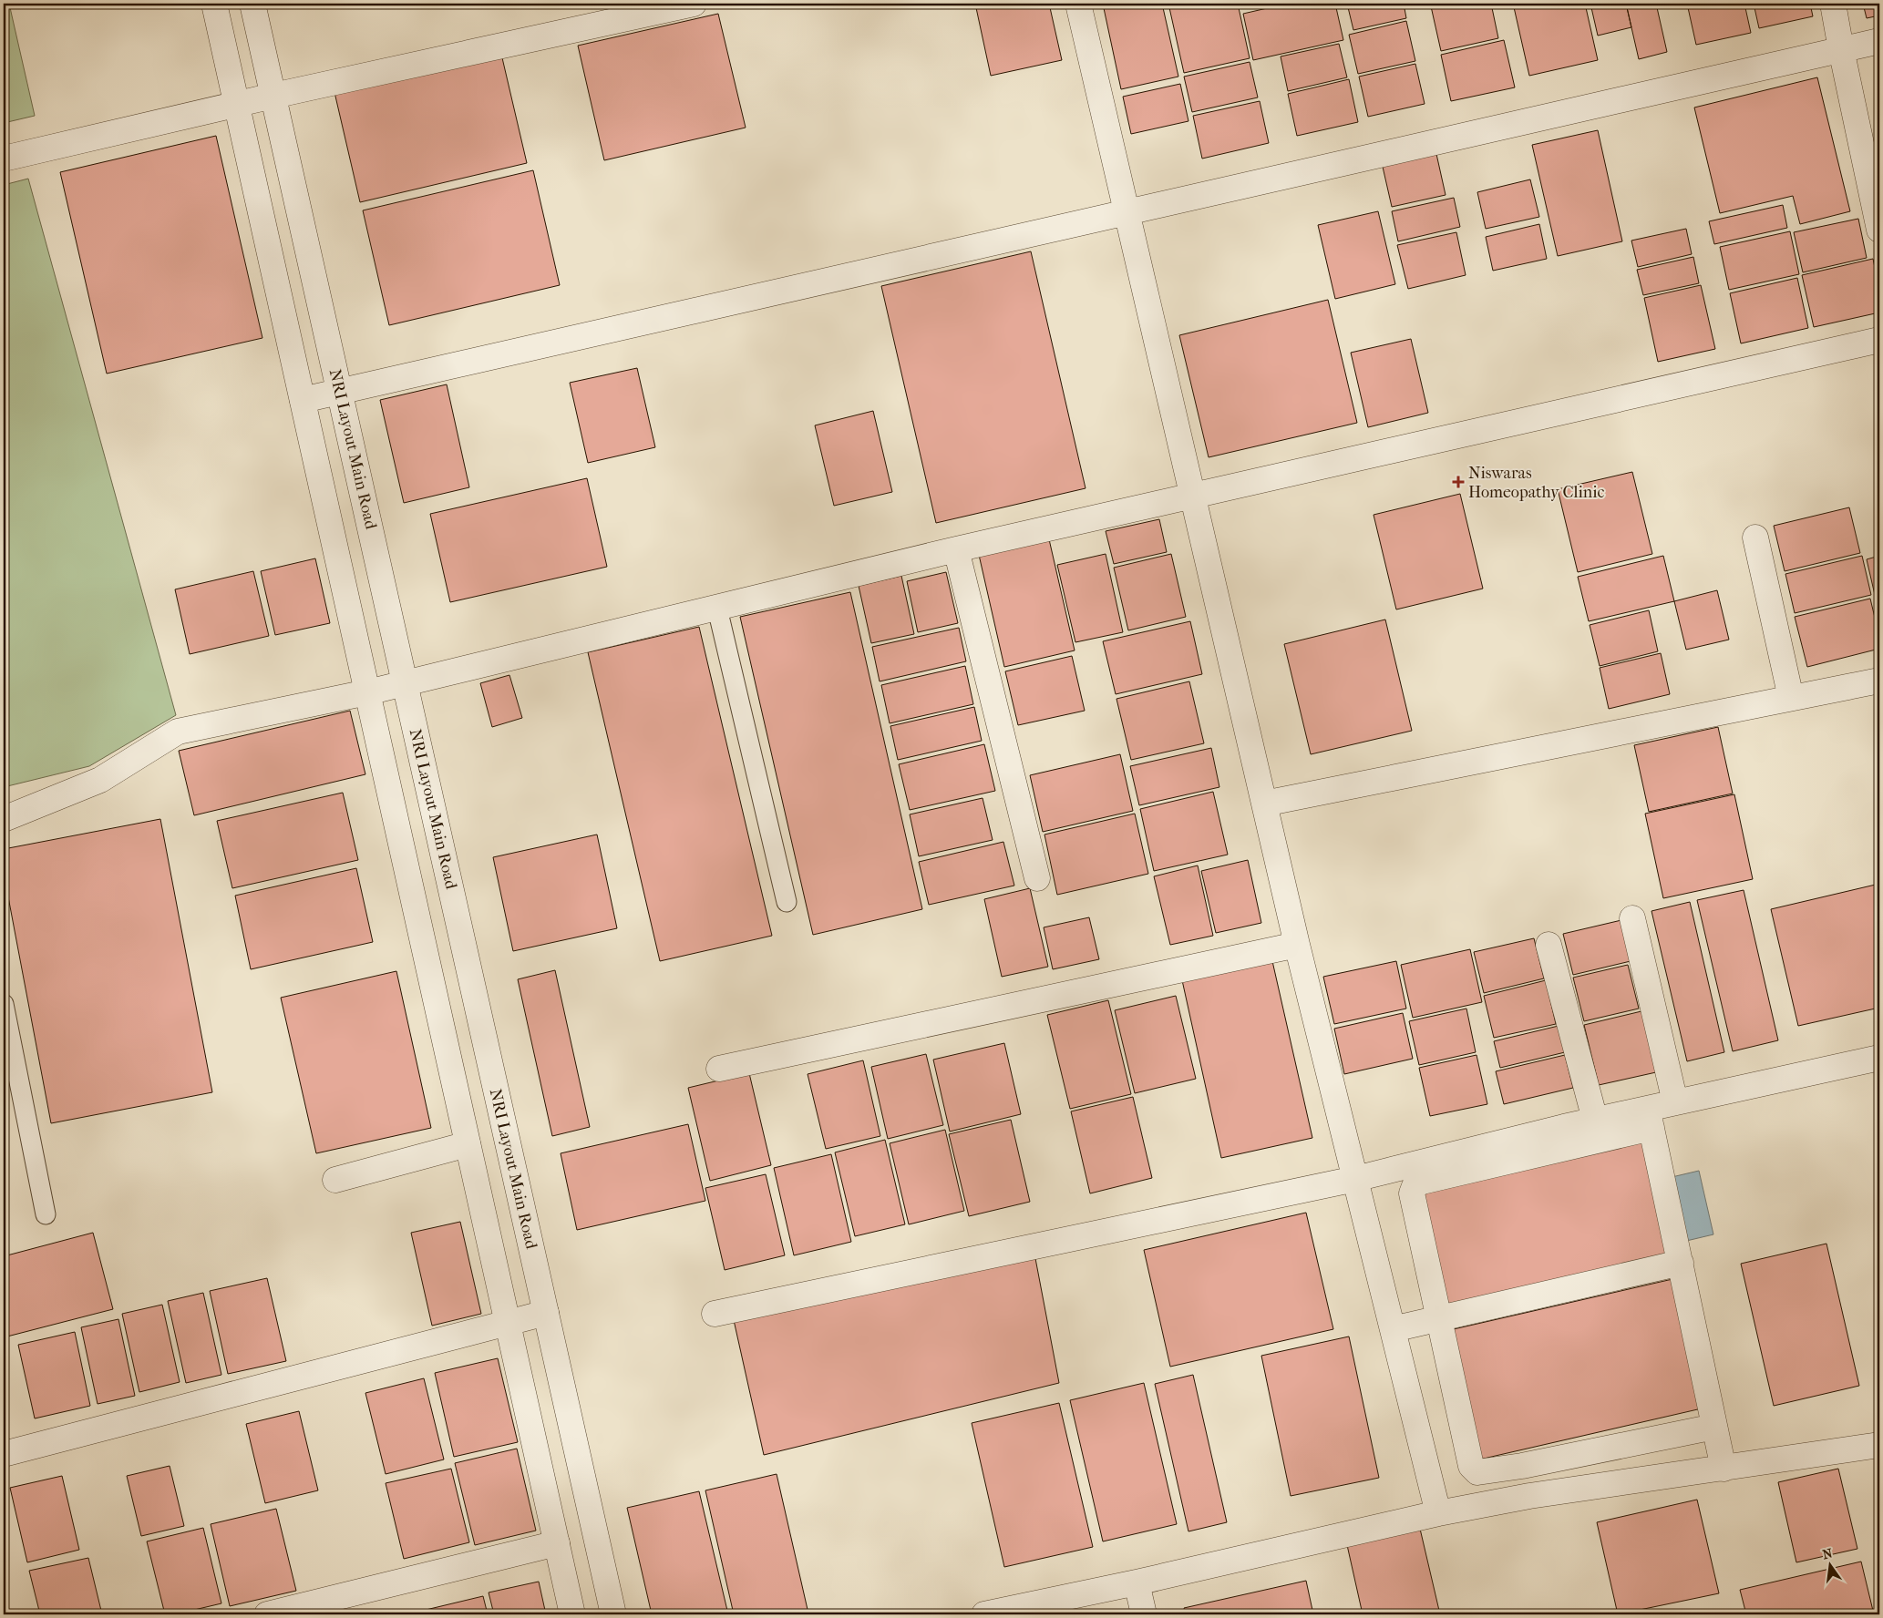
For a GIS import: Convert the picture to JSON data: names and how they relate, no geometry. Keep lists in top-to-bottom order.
{
  "streets": {
    "street": ["NRI Layout Main Road"]
  },
  "places": {
    "health": ["Niswaras Homeopathy Clinic"]
  },
  "north": "top"
}
